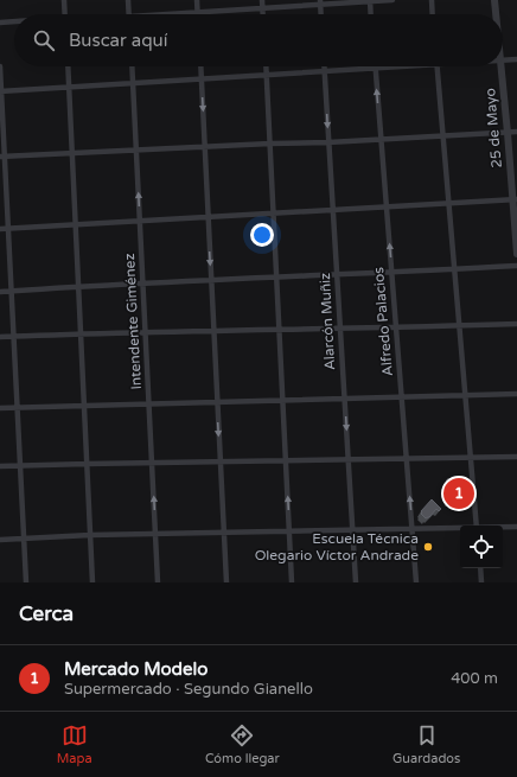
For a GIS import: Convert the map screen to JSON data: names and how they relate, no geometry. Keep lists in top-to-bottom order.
{
  "streets": {
    "street": [
      "25 de Mayo",
      "Intendente Giménez",
      "Alarcón Muñiz",
      "Alfredo Palacios"
    ]
  },
  "one_way": ["Alfredo Palacios"],
  "places": ["Escuela Técnica Olegario Víctor Andrade"],
  "page": {
    "search": "Buscar aquí",
    "pins": "1",
    "heading": "Cerca",
    "list": [
      {
        "mark": "1",
        "name": "Mercado Modelo",
        "note": "Supermercado · Segundo Gianello",
        "value": "400 m"
      }
    ],
    "nav": ["Mapa", "Cómo llegar", "Guardados"]
  }
}
